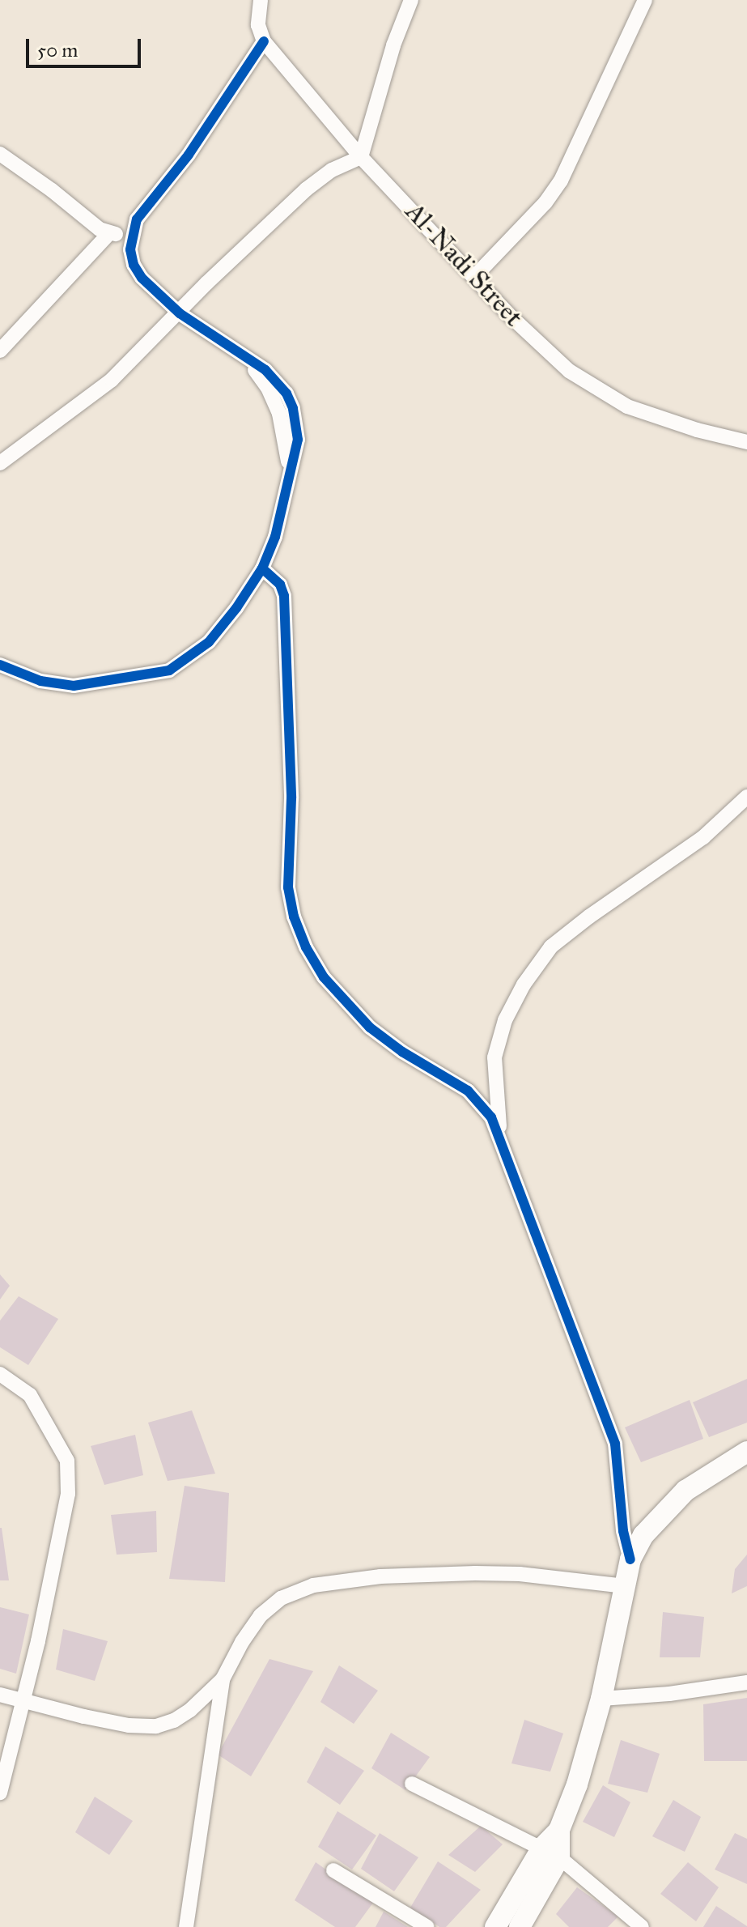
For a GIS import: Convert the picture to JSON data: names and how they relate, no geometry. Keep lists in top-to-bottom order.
{
  "streets": {
    "street": ["Al-Nadi Street"]
  },
  "scale_bar": "50 m"
}
